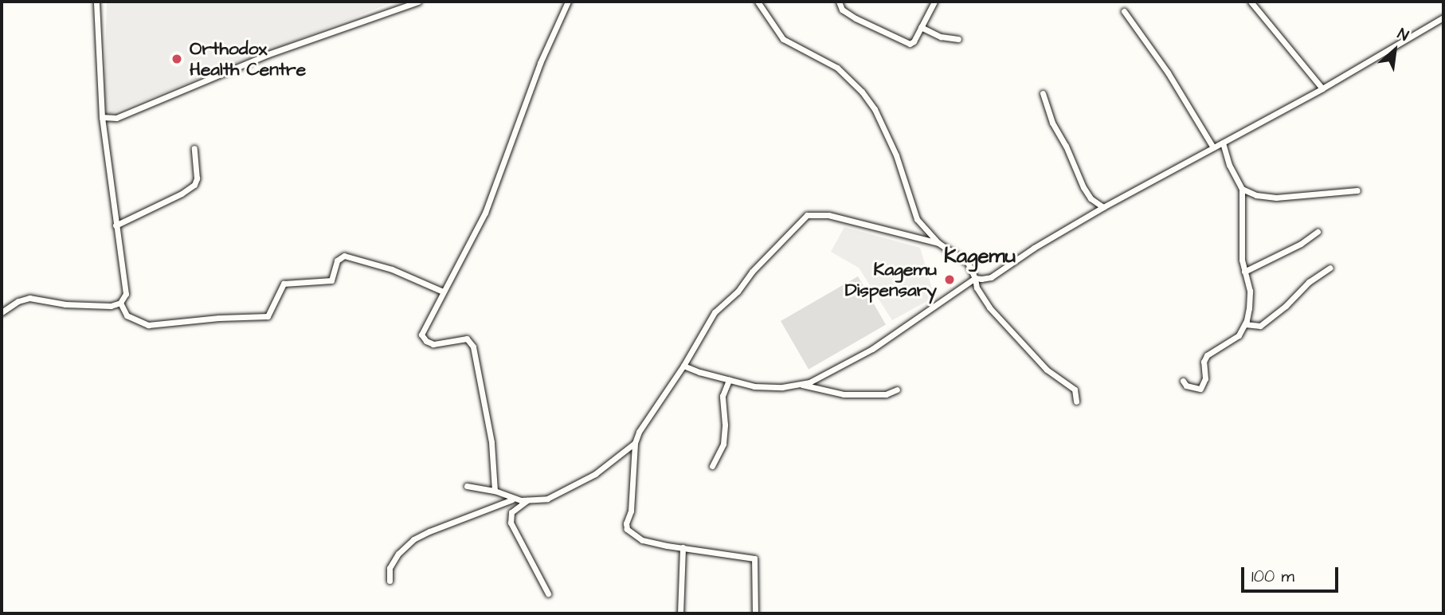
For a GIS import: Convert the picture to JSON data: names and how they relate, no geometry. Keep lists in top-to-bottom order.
{
  "districts": ["Kagemu"],
  "places": ["Orthodox Health Centre", "Kagemu Dispensary"],
  "scale_bar": "100 m",
  "north": "top right"
}
